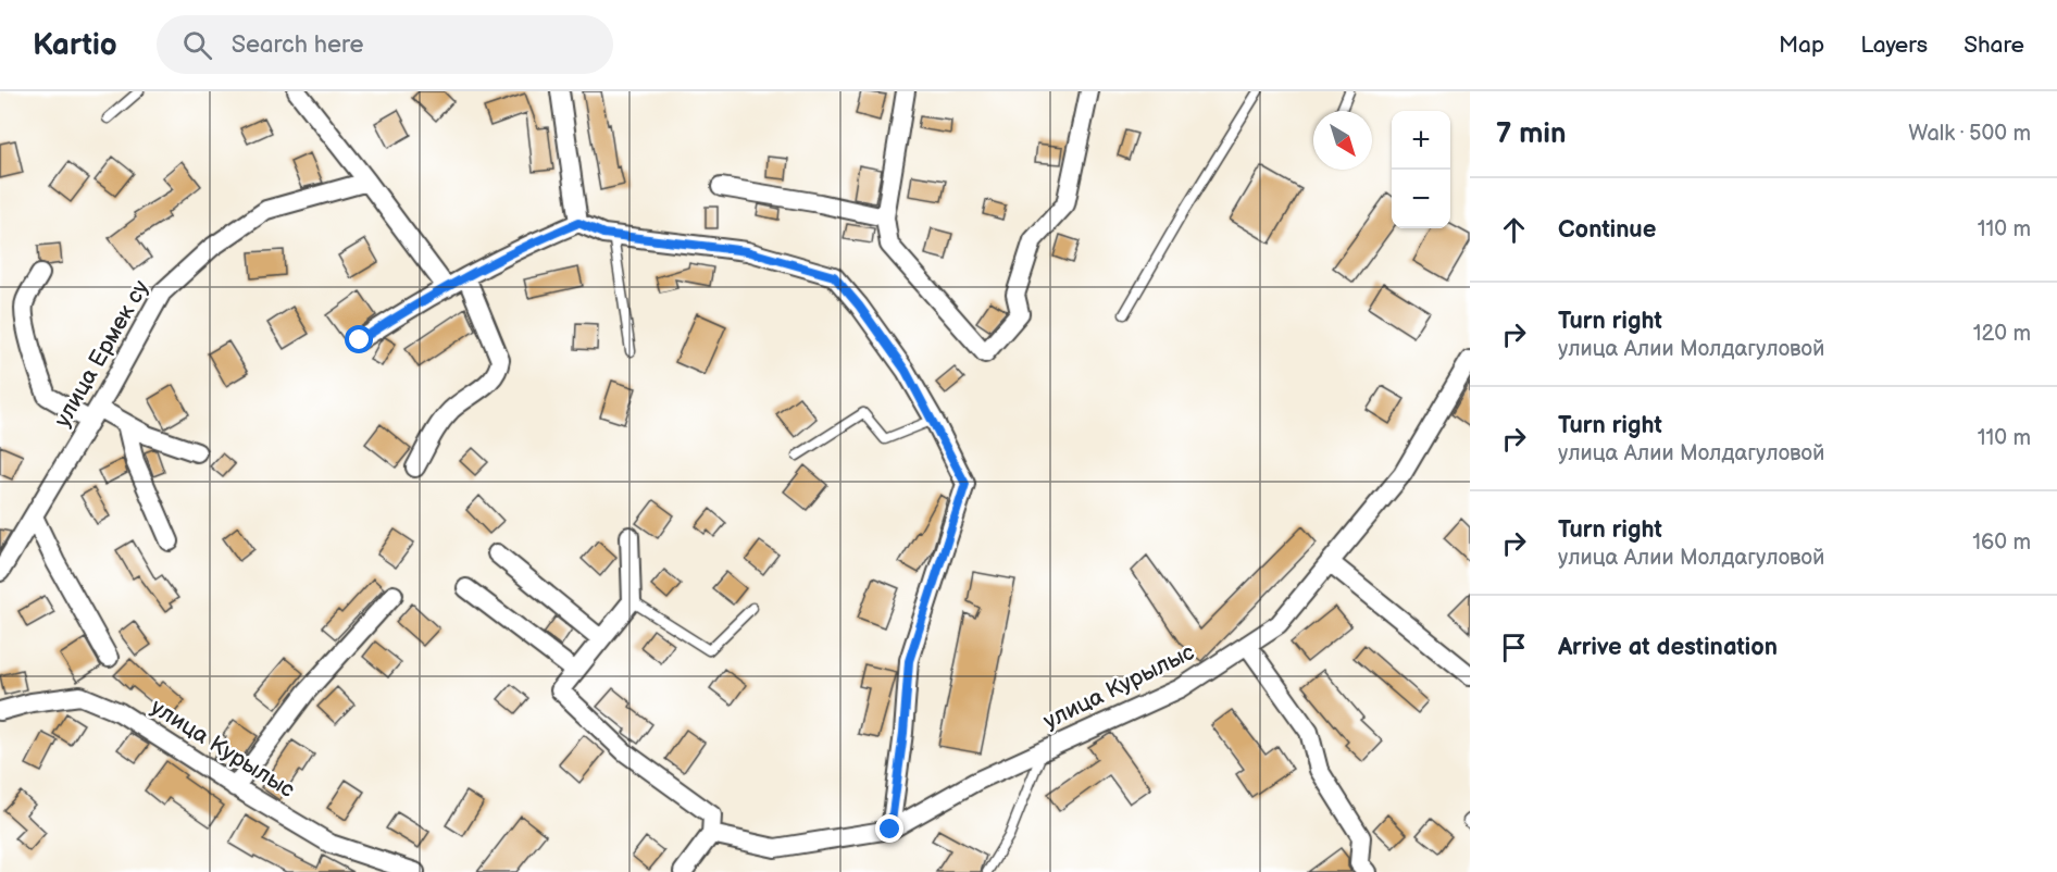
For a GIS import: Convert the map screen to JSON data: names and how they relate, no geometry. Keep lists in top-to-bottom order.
{
  "streets": {
    "street": ["улица Ермек су", "улица Курылыс"]
  },
  "north": "bottom right",
  "page": {
    "header": "Kartio",
    "search": "Search here",
    "nav": ["Map", "Layers", "Share"],
    "heading": ["7 min", "Walk · 500 m"],
    "map_buttons": ["+", "−"],
    "list": [
      ["Continue", "110 m"],
      ["Turn right", "улица Алии Молдагуловой", "120 m"],
      ["Turn right", "улица Алии Молдагуловой", "110 m"],
      ["Turn right", "улица Алии Молдагуловой", "160 m"],
      "Arrive at destination"
    ]
  }
}
